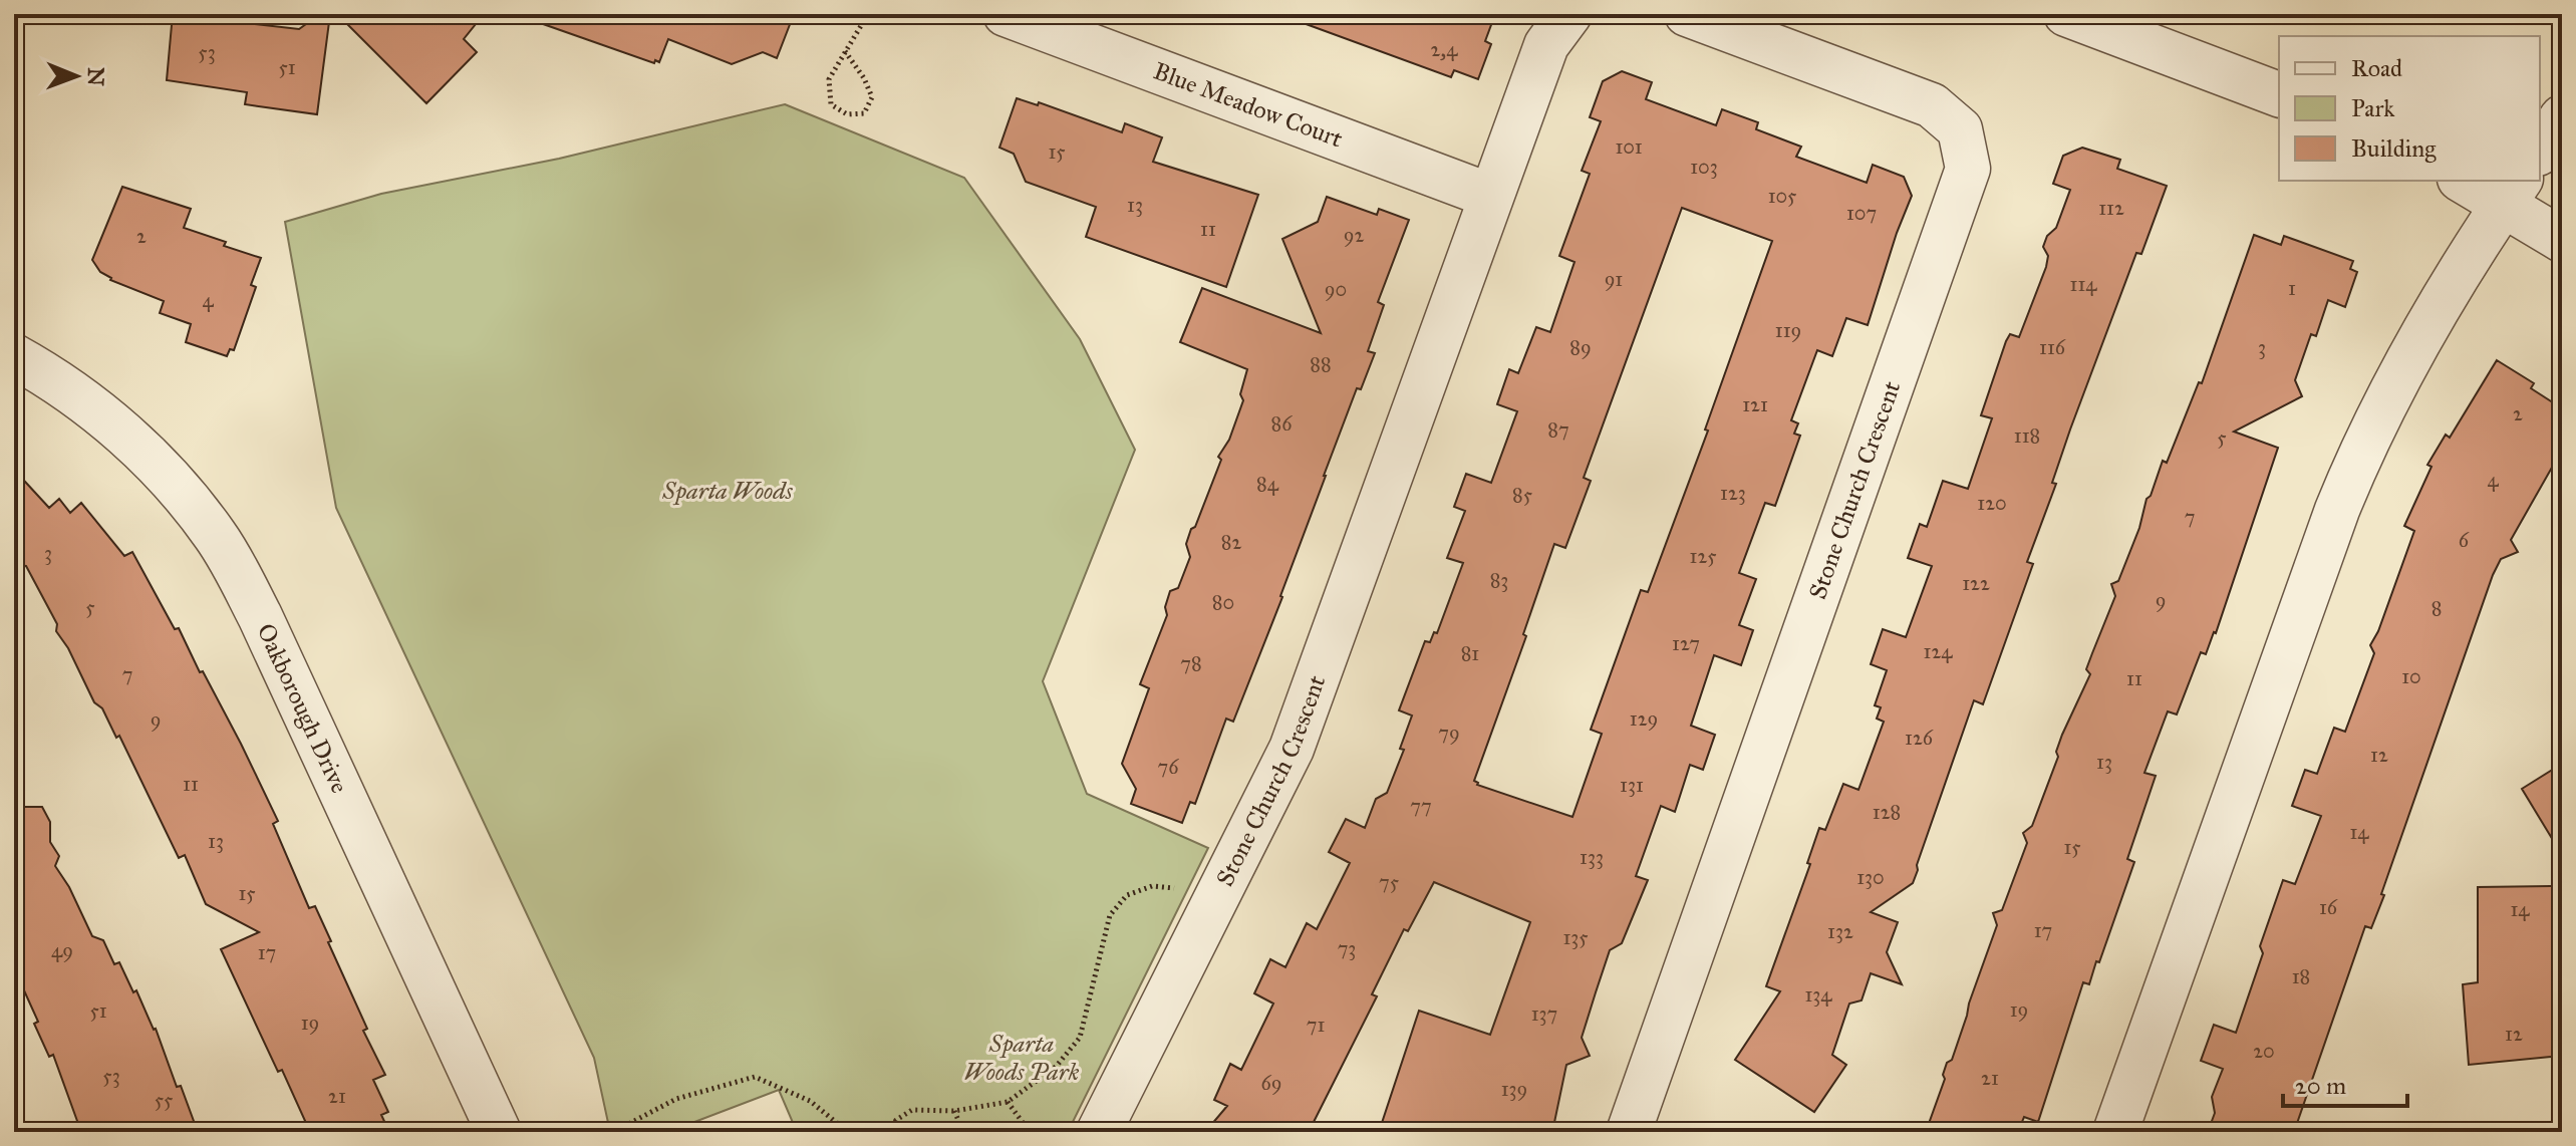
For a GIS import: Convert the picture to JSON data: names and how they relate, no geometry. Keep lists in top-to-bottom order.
{
  "streets": {
    "street": ["Blue Meadow Court", "Stone Church Crescent", "Oakborough Drive"]
  },
  "crossings": [
    ["Blue Meadow Court", "Stone Church Crescent"]
  ],
  "parks": ["Sparta Woods", "Sparta Woods Park"],
  "house_numbers": [
    "2,4",
    "53",
    "51",
    "101",
    "15",
    "103",
    "105",
    "13",
    "112",
    "107",
    "11",
    "92",
    "2",
    "91",
    "114",
    "1",
    "90",
    "4",
    "119",
    "89",
    "116",
    "3",
    "88",
    "121",
    "2",
    "86",
    "87",
    "118",
    "5",
    "4",
    "84",
    "123",
    "85",
    "120",
    "7",
    "6",
    "82",
    "3",
    "125",
    "83",
    "122",
    "9",
    "80",
    "5",
    "8",
    "127",
    "124",
    "81",
    "78",
    "7",
    "10",
    "11",
    "129",
    "9",
    "79",
    "126",
    "12",
    "13",
    "76",
    "11",
    "131",
    "77",
    "128",
    "14",
    "13",
    "15",
    "133",
    "130",
    "75",
    "15",
    "16",
    "14",
    "17",
    "132",
    "135",
    "73",
    "49",
    "17",
    "18",
    "134",
    "19",
    "51",
    "137",
    "19",
    "71",
    "12",
    "20",
    "53",
    "21",
    "69",
    "139",
    "21",
    "55"
  ],
  "legend": ["Road", "Park", "Building"],
  "scale_bar": "20 m",
  "north": "right"
}
